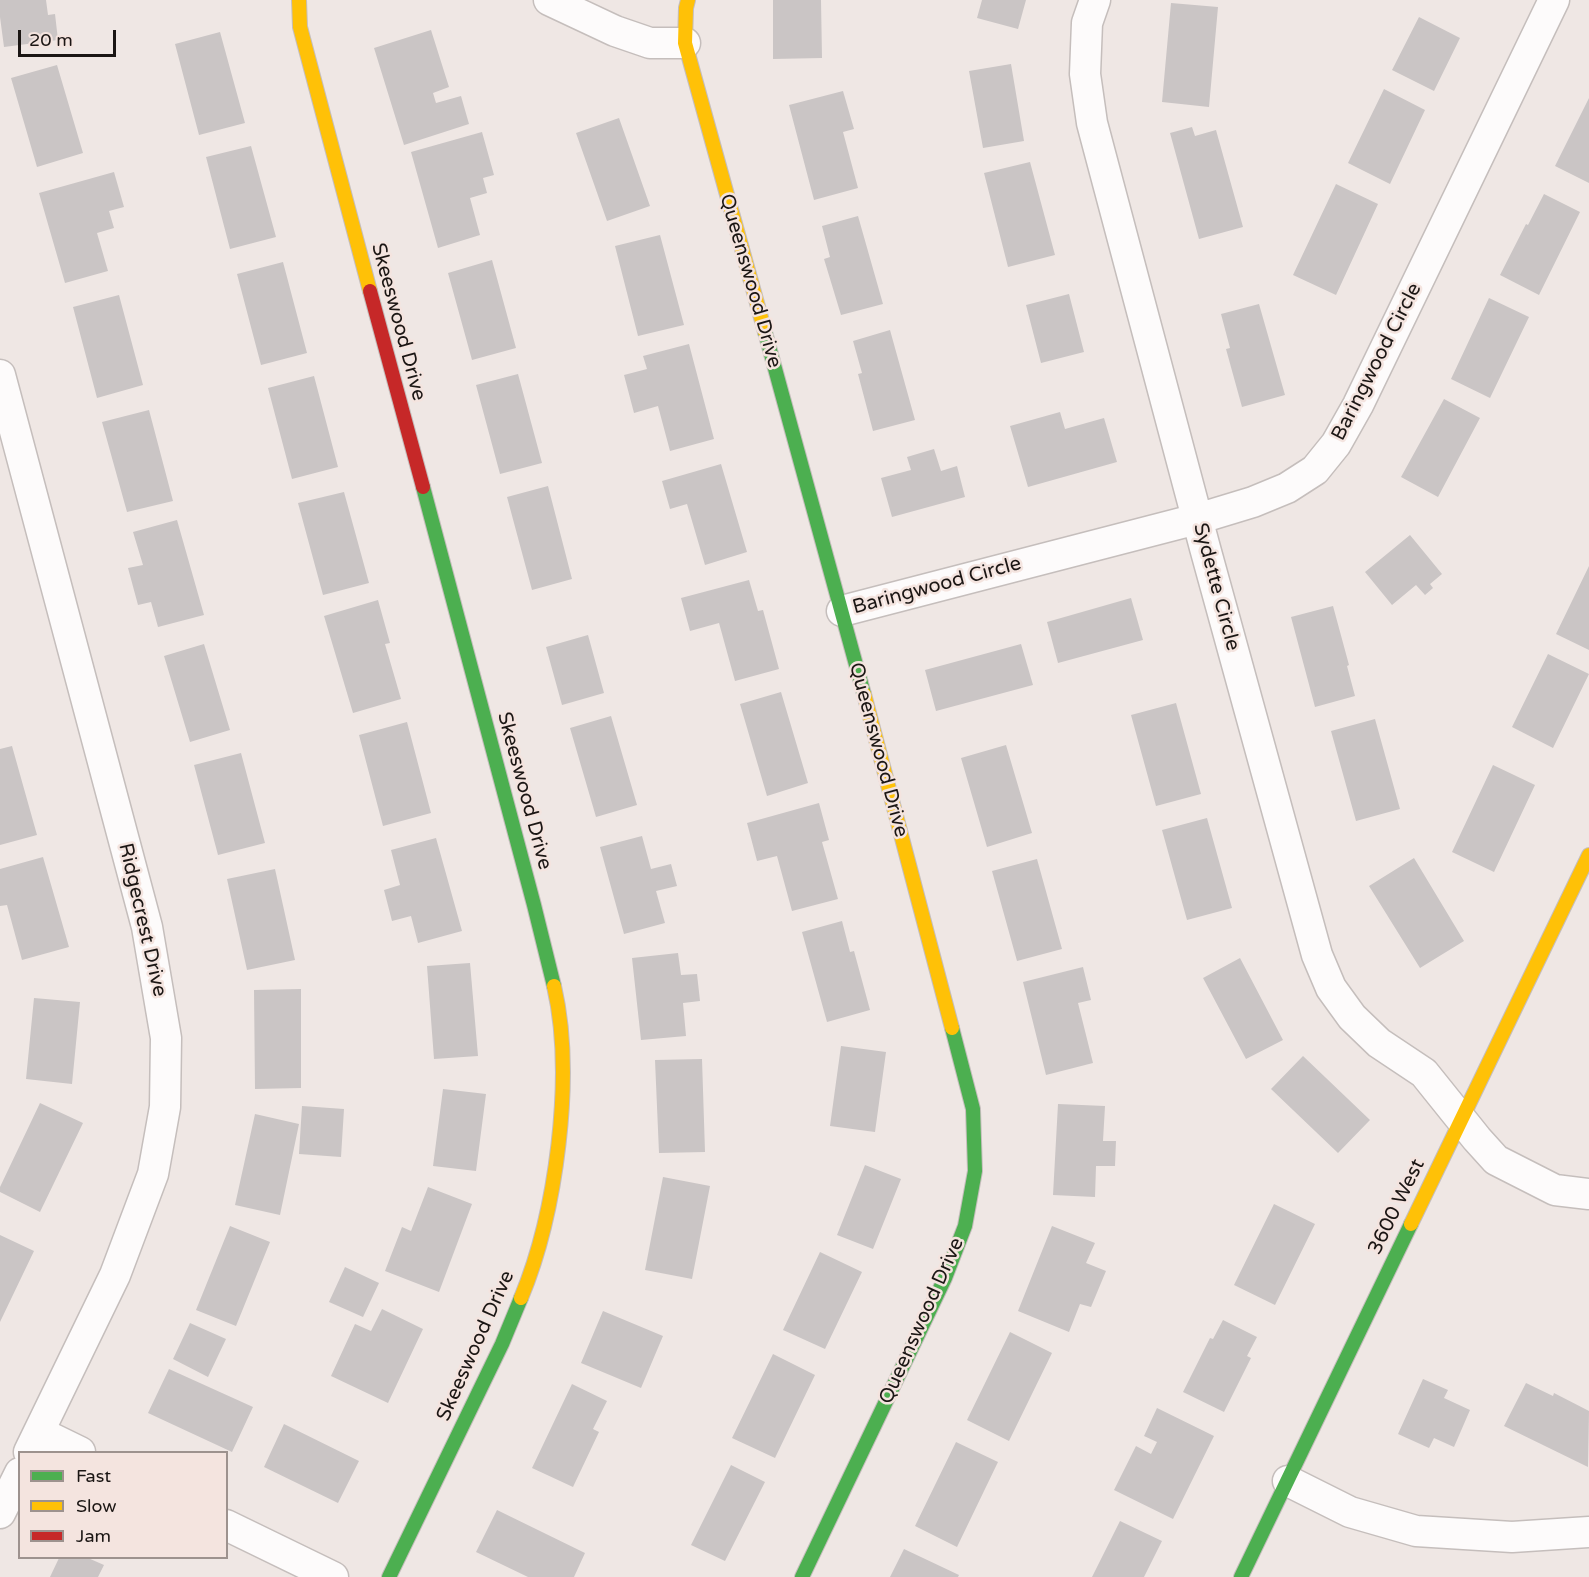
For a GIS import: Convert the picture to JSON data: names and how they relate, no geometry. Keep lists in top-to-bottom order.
{
  "streets": {
    "street": [
      "Queenswood Drive",
      "Skeeswood Drive",
      "Baringwood Circle",
      "Sydette Circle",
      "Ridgecrest Drive",
      "3600 West"
    ]
  },
  "crossings": [
    ["Queenswood Drive", "Baringwood Circle"],
    ["Baringwood Circle", "Sydette Circle"],
    ["Sydette Circle", "3600 West"]
  ],
  "legend": ["Fast", "Slow", "Jam"],
  "scale_bar": "20 m"
}
